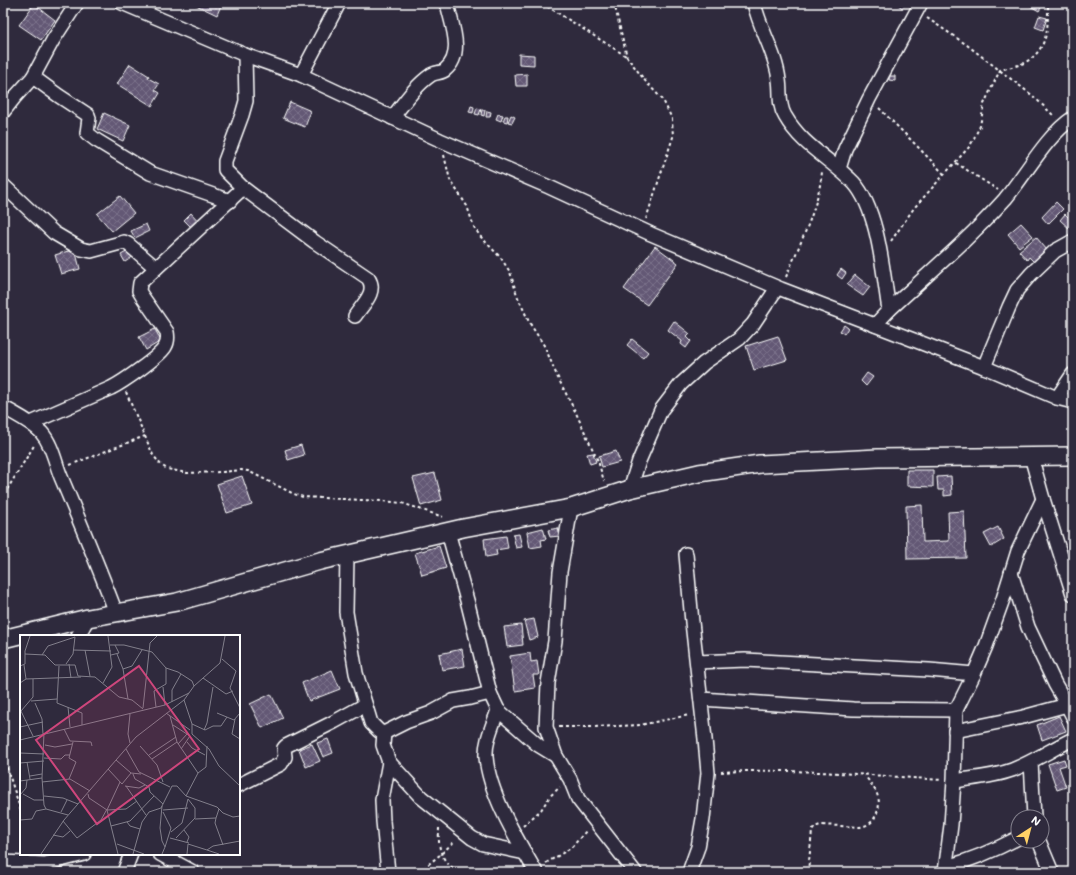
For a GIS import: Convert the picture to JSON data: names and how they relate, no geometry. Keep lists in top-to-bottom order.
{
  "north": "top right"
}
